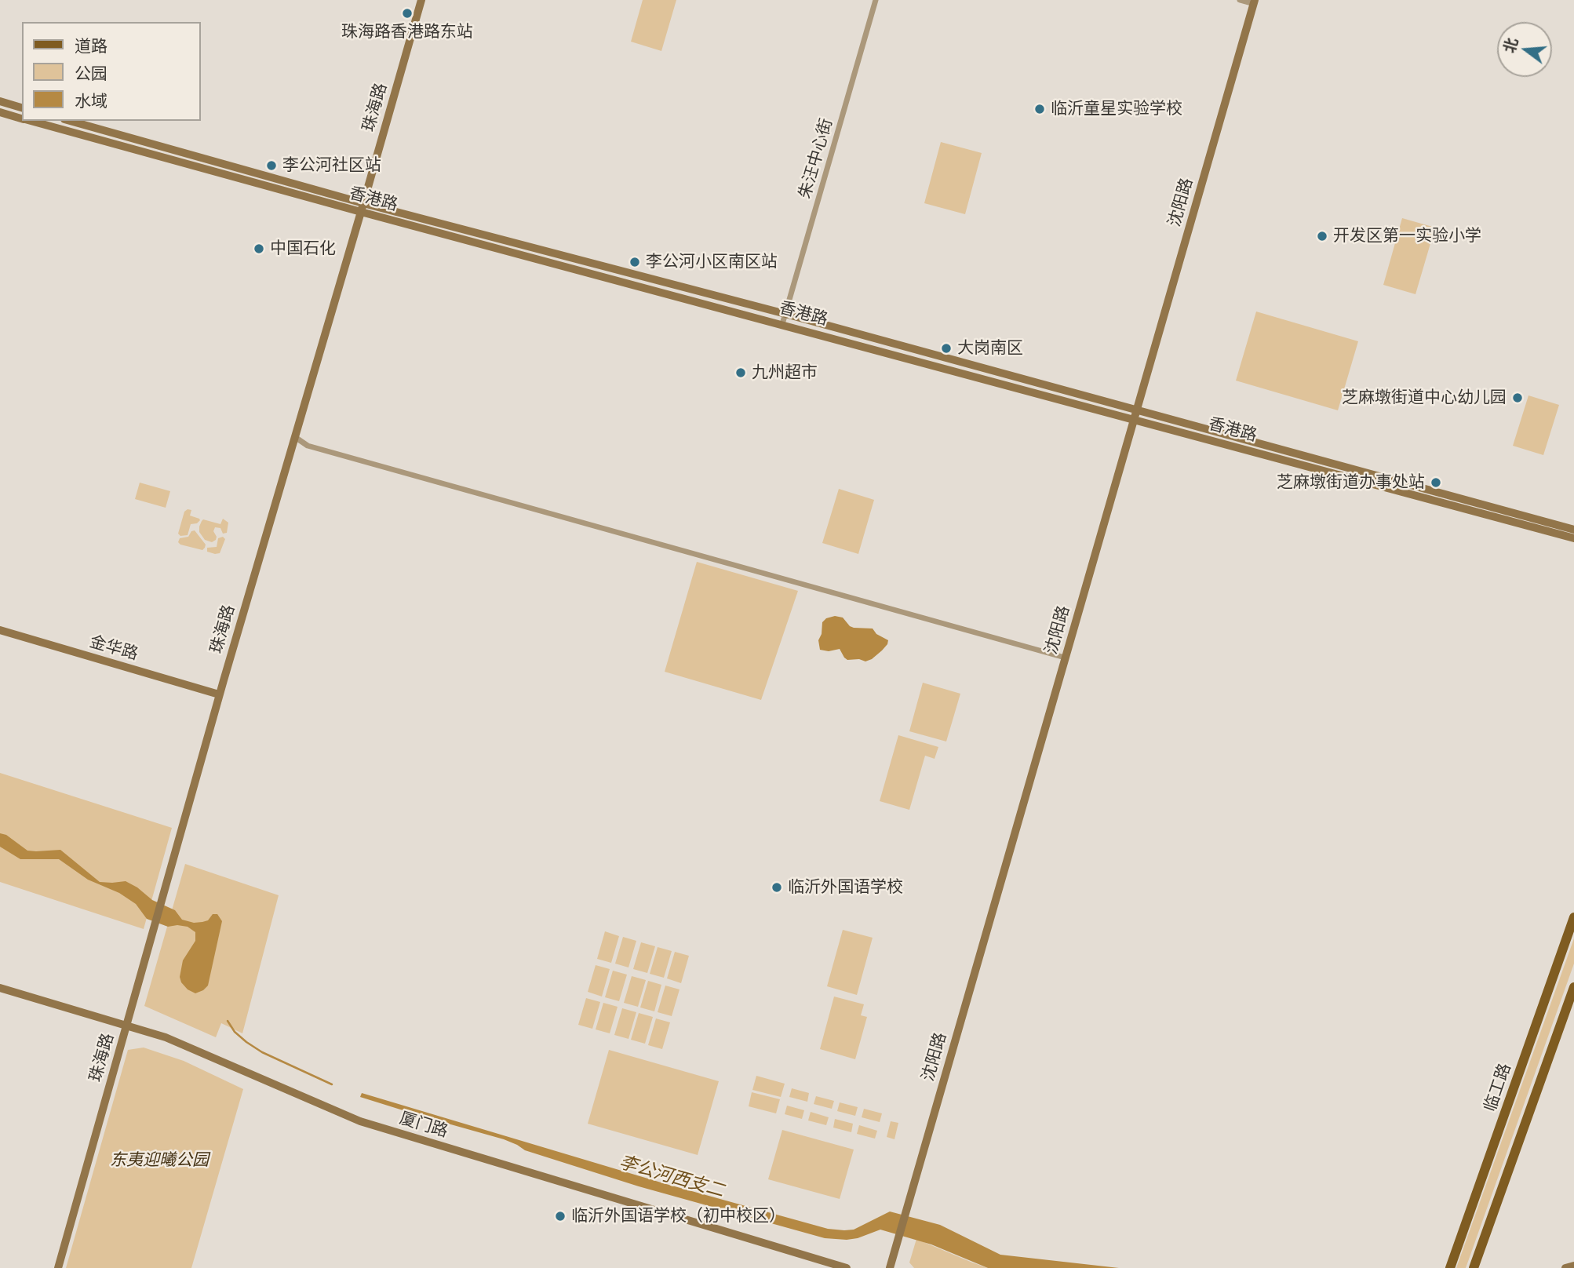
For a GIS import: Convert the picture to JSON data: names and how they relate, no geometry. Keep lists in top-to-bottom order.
{
  "streets": {
    "main road": [
      "珠海路",
      "香港路",
      "沈阳路",
      "金华路",
      "临工路",
      "厦门路"
    ],
    "street": ["朱汪中心街"]
  },
  "crossings": [
    ["珠海路", "香港路"],
    ["珠海路", "金华路"],
    ["珠海路", "厦门路"],
    ["朱汪中心街", "香港路"],
    ["香港路", "沈阳路"]
  ],
  "water": ["李公河西支二"],
  "parks": ["东夷迎曦公园"],
  "places": [
    "珠海路香港路东站",
    "临沂童星实验学校",
    "李公河社区站",
    "开发区第一实验小学",
    "中国石化",
    "李公河小区南区站",
    "大岗南区",
    "九州超市",
    "芝麻墩街道中心幼儿园",
    "芝麻墩街道办事处站",
    "临沂外国语学校",
    "临沂外国语学校（初中校区）"
  ],
  "legend": ["道路", "公园", "水域"],
  "north": "left"
}
